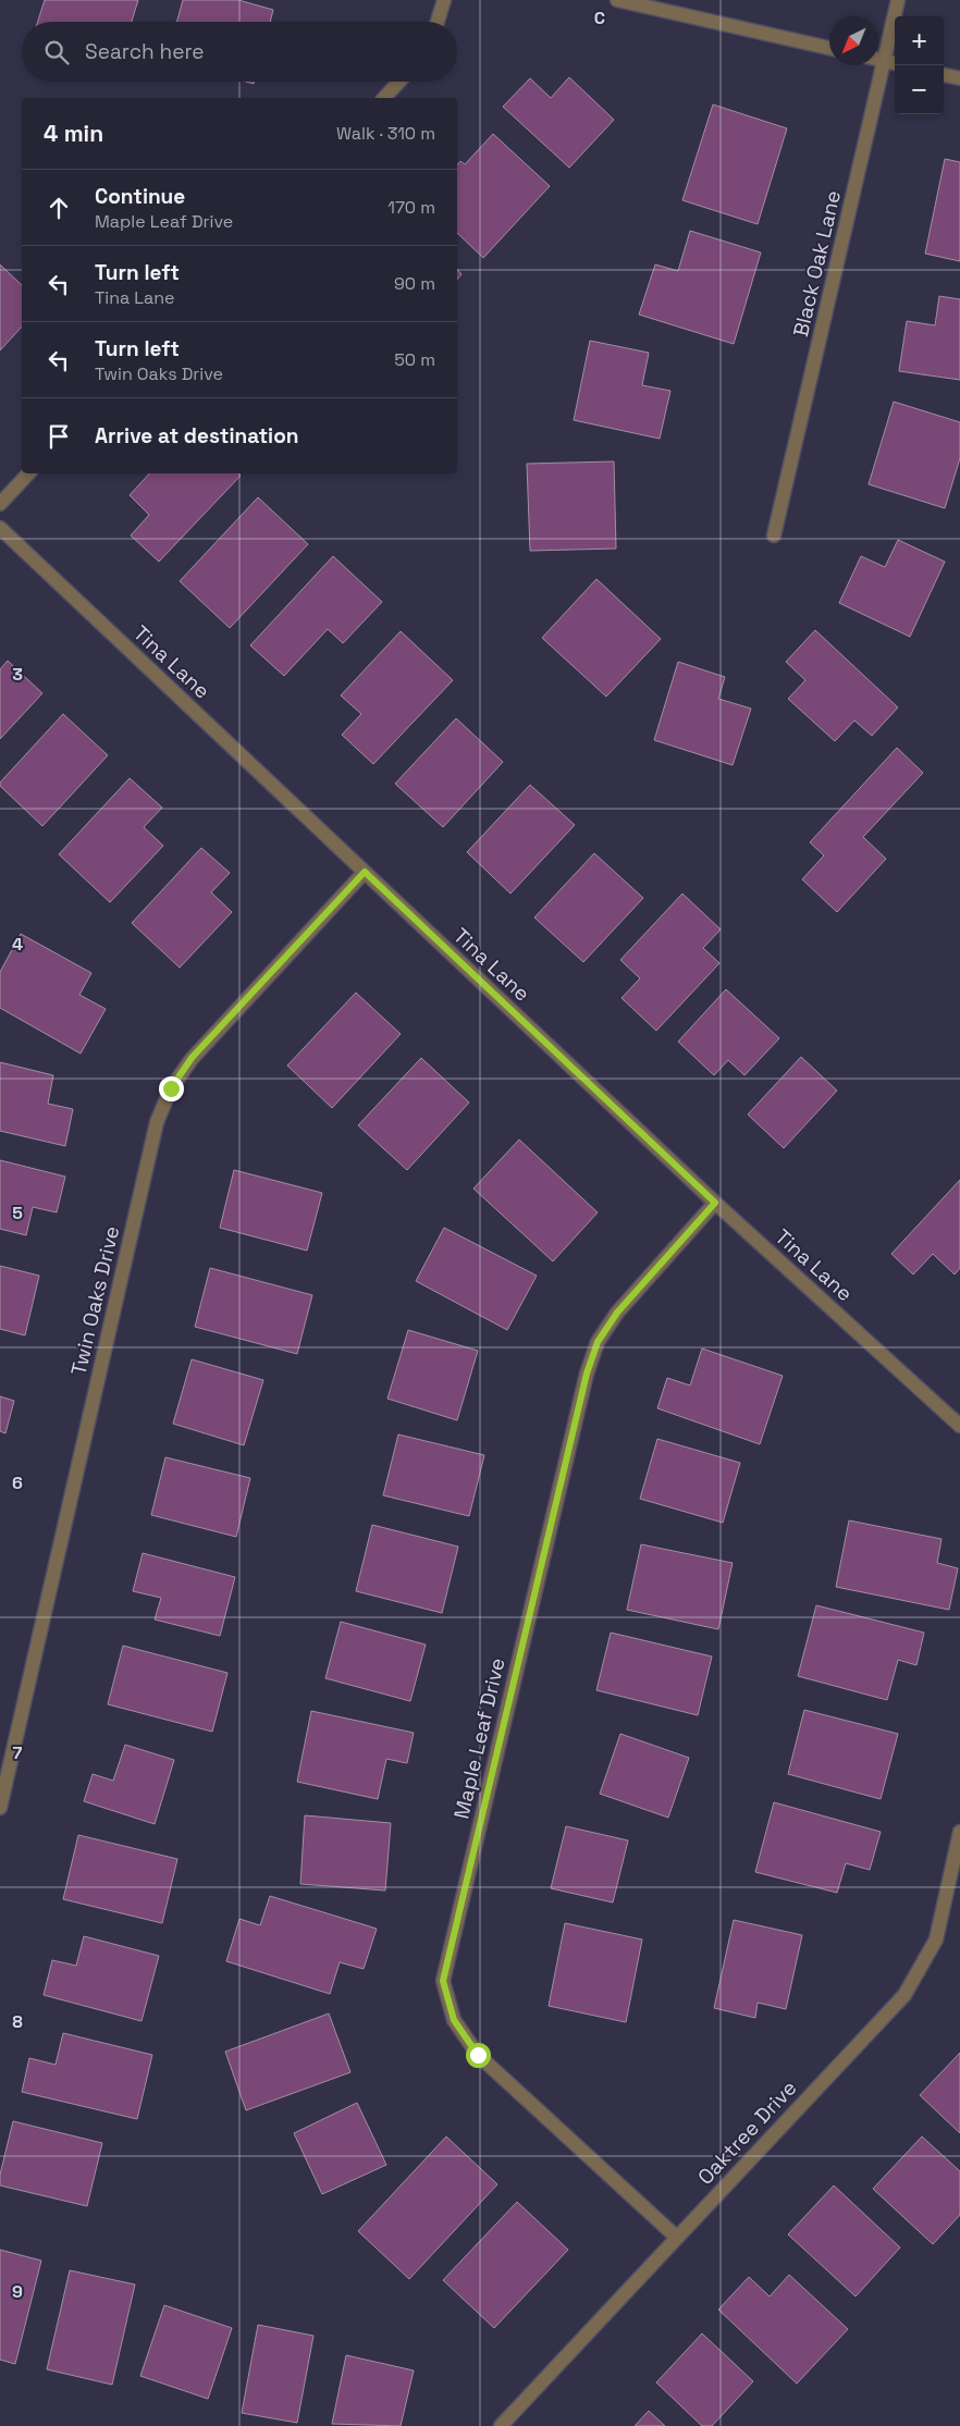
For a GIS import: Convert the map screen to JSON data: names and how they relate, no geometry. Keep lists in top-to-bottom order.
{
  "streets": {
    "street": [
      "Black Oak Lane",
      "Tina Lane",
      "Twin Oaks Drive",
      "Maple Leaf Drive",
      "Oaktree Drive"
    ]
  },
  "crossings": [
    ["Tina Lane", "Twin Oaks Drive"],
    ["Tina Lane", "Maple Leaf Drive"],
    ["Maple Leaf Drive", "Oaktree Drive"]
  ],
  "north": "bottom left",
  "page": {
    "map_buttons": ["+", "−"],
    "search": "Search here",
    "heading": ["4 min", "Walk · 310 m"],
    "list": [
      ["Continue", "Maple Leaf Drive", "170 m"],
      ["Turn left", "Tina Lane", "90 m"],
      ["Turn left", "Twin Oaks Drive", "50 m"],
      "Arrive at destination"
    ]
  },
  "grid": {
    "columns": ["C"],
    "rows": [
      "3",
      "4",
      "5",
      "6",
      "7",
      "8",
      "9"
    ]
  }
}
